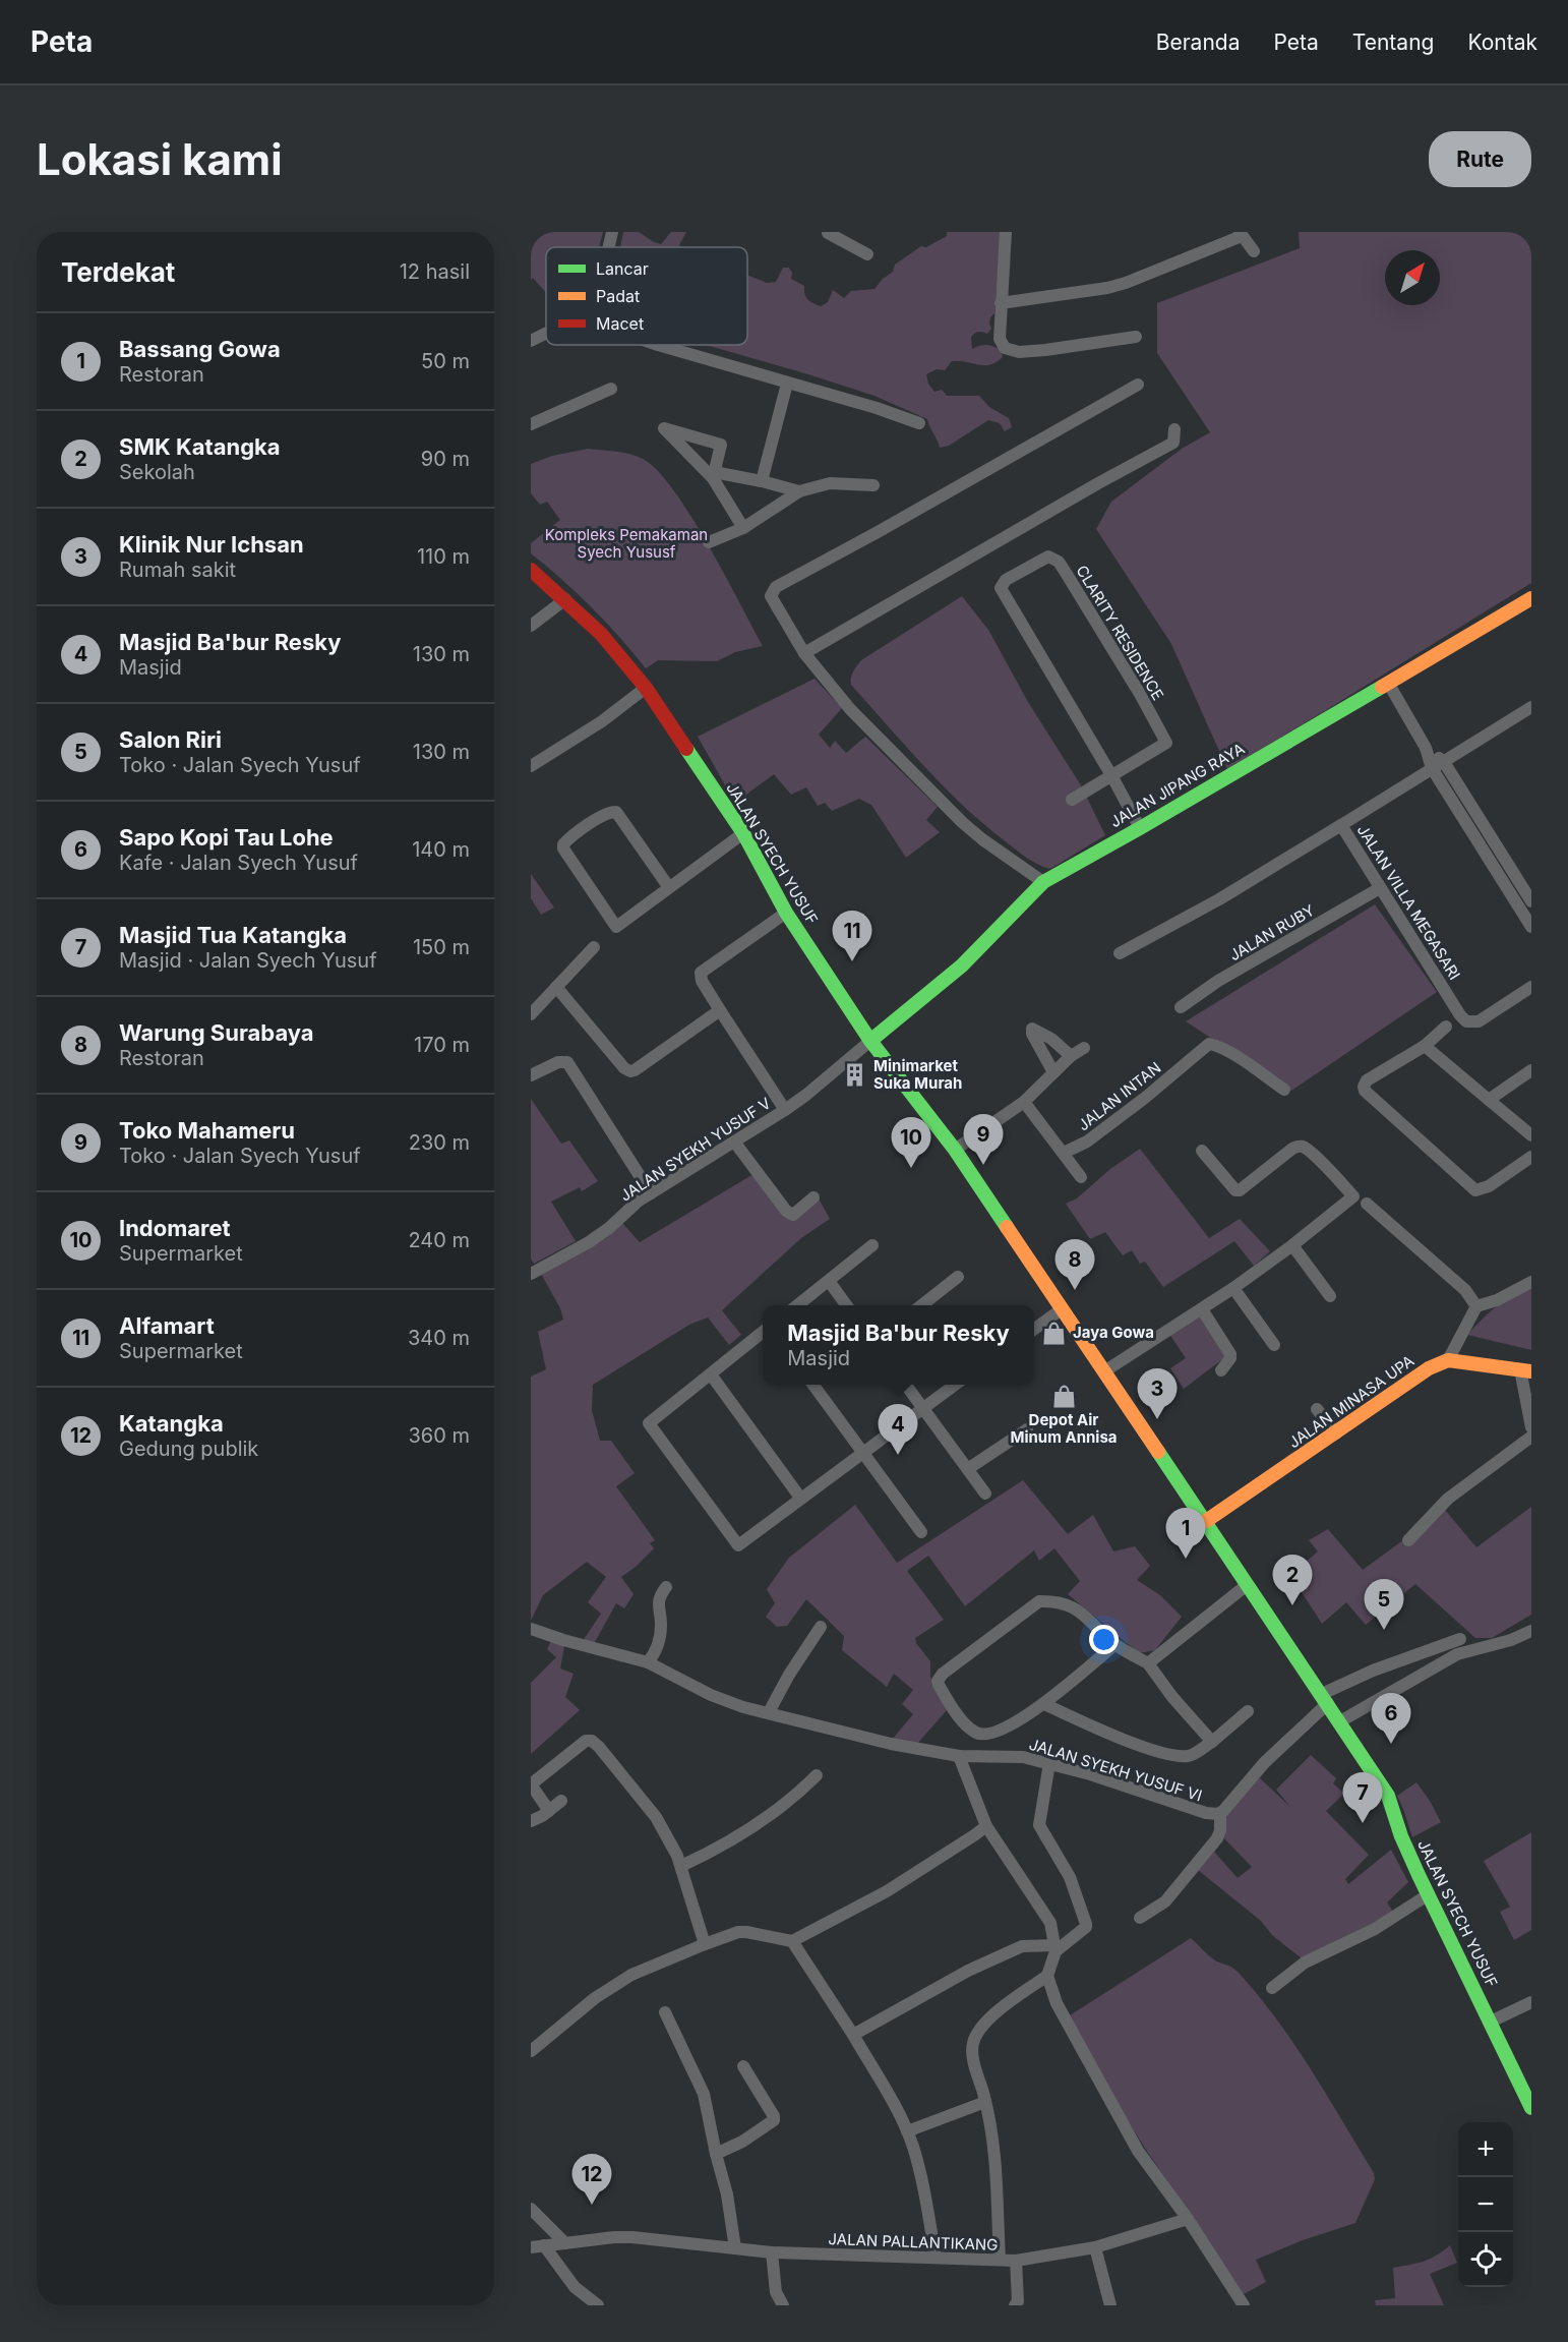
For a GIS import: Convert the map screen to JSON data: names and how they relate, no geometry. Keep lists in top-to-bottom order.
{
  "streets": {
    "main road": ["JALAN JIPANG RAYA", "JALAN SYECH YUSUF", "JALAN MINASA UPA"],
    "street": [
      "CLARITY RESIDENCE",
      "JALAN VILLA MEGASARI",
      "JALAN RUBY",
      "JALAN INTAN",
      "JALAN SYEKH YUSUF V",
      "JALAN SYEKH YUSUF VI",
      "JALAN PALLANTIKANG"
    ]
  },
  "crossings": [
    ["JALAN JIPANG RAYA", "JALAN SYECH YUSUF"],
    ["JALAN JIPANG RAYA", "JALAN SYEKH YUSUF V"],
    ["JALAN SYECH YUSUF", "JALAN SYEKH YUSUF V"],
    ["JALAN SYECH YUSUF", "JALAN MINASA UPA"],
    ["JALAN SYECH YUSUF", "JALAN SYEKH YUSUF VI"],
    ["JALAN VILLA MEGASARI", "JALAN RUBY"]
  ],
  "parks": ["Kompleks Pemakaman Syech Yususf"],
  "places": {
    "building": ["Minimarket Suka Murah"],
    "shop": ["Jaya Gowa", "Depot Air Minum Annisa"]
  },
  "legend": ["Lancar", "Padat", "Macet"],
  "north": "top right",
  "page": {
    "header": "Peta",
    "nav": [
      "Beranda",
      "Peta",
      "Tentang",
      "Kontak"
    ],
    "buttons": "Rute",
    "title": "Lokasi kami",
    "heading": ["Terdekat", "12 hasil"],
    "list": [
      {
        "mark": "1",
        "name": "Bassang Gowa",
        "note": "Restoran",
        "value": "50 m"
      },
      {
        "mark": "2",
        "name": "SMK Katangka",
        "note": "Sekolah",
        "value": "90 m"
      },
      {
        "mark": "3",
        "name": "Klinik Nur Ichsan",
        "note": "Rumah sakit",
        "value": "110 m"
      },
      {
        "mark": "4",
        "name": "Masjid Ba'bur Resky",
        "note": "Masjid",
        "value": "130 m"
      },
      {
        "mark": "5",
        "name": "Salon Riri",
        "note": "Toko · Jalan Syech Yusuf",
        "value": "130 m"
      },
      {
        "mark": "6",
        "name": "Sapo Kopi Tau Lohe",
        "note": "Kafe · Jalan Syech Yusuf",
        "value": "140 m"
      },
      {
        "mark": "7",
        "name": "Masjid Tua Katangka",
        "note": "Masjid · Jalan Syech Yusuf",
        "value": "150 m"
      },
      {
        "mark": "8",
        "name": "Warung Surabaya",
        "note": "Restoran",
        "value": "170 m"
      },
      {
        "mark": "9",
        "name": "Toko Mahameru",
        "note": "Toko · Jalan Syech Yusuf",
        "value": "230 m"
      },
      {
        "mark": "10",
        "name": "Indomaret",
        "note": "Supermarket",
        "value": "240 m"
      },
      {
        "mark": "11",
        "name": "Alfamart",
        "note": "Supermarket",
        "value": "340 m"
      },
      {
        "mark": "12",
        "name": "Katangka",
        "note": "Gedung publik",
        "value": "360 m"
      }
    ],
    "pins": [
      "11",
      "9",
      "10",
      "8",
      "3",
      "4",
      "1",
      "2",
      "5",
      "6",
      "7",
      "12"
    ],
    "popup": ["Masjid Ba'bur Resky", "Masjid"],
    "map_buttons": ["+", "−"]
  }
}
